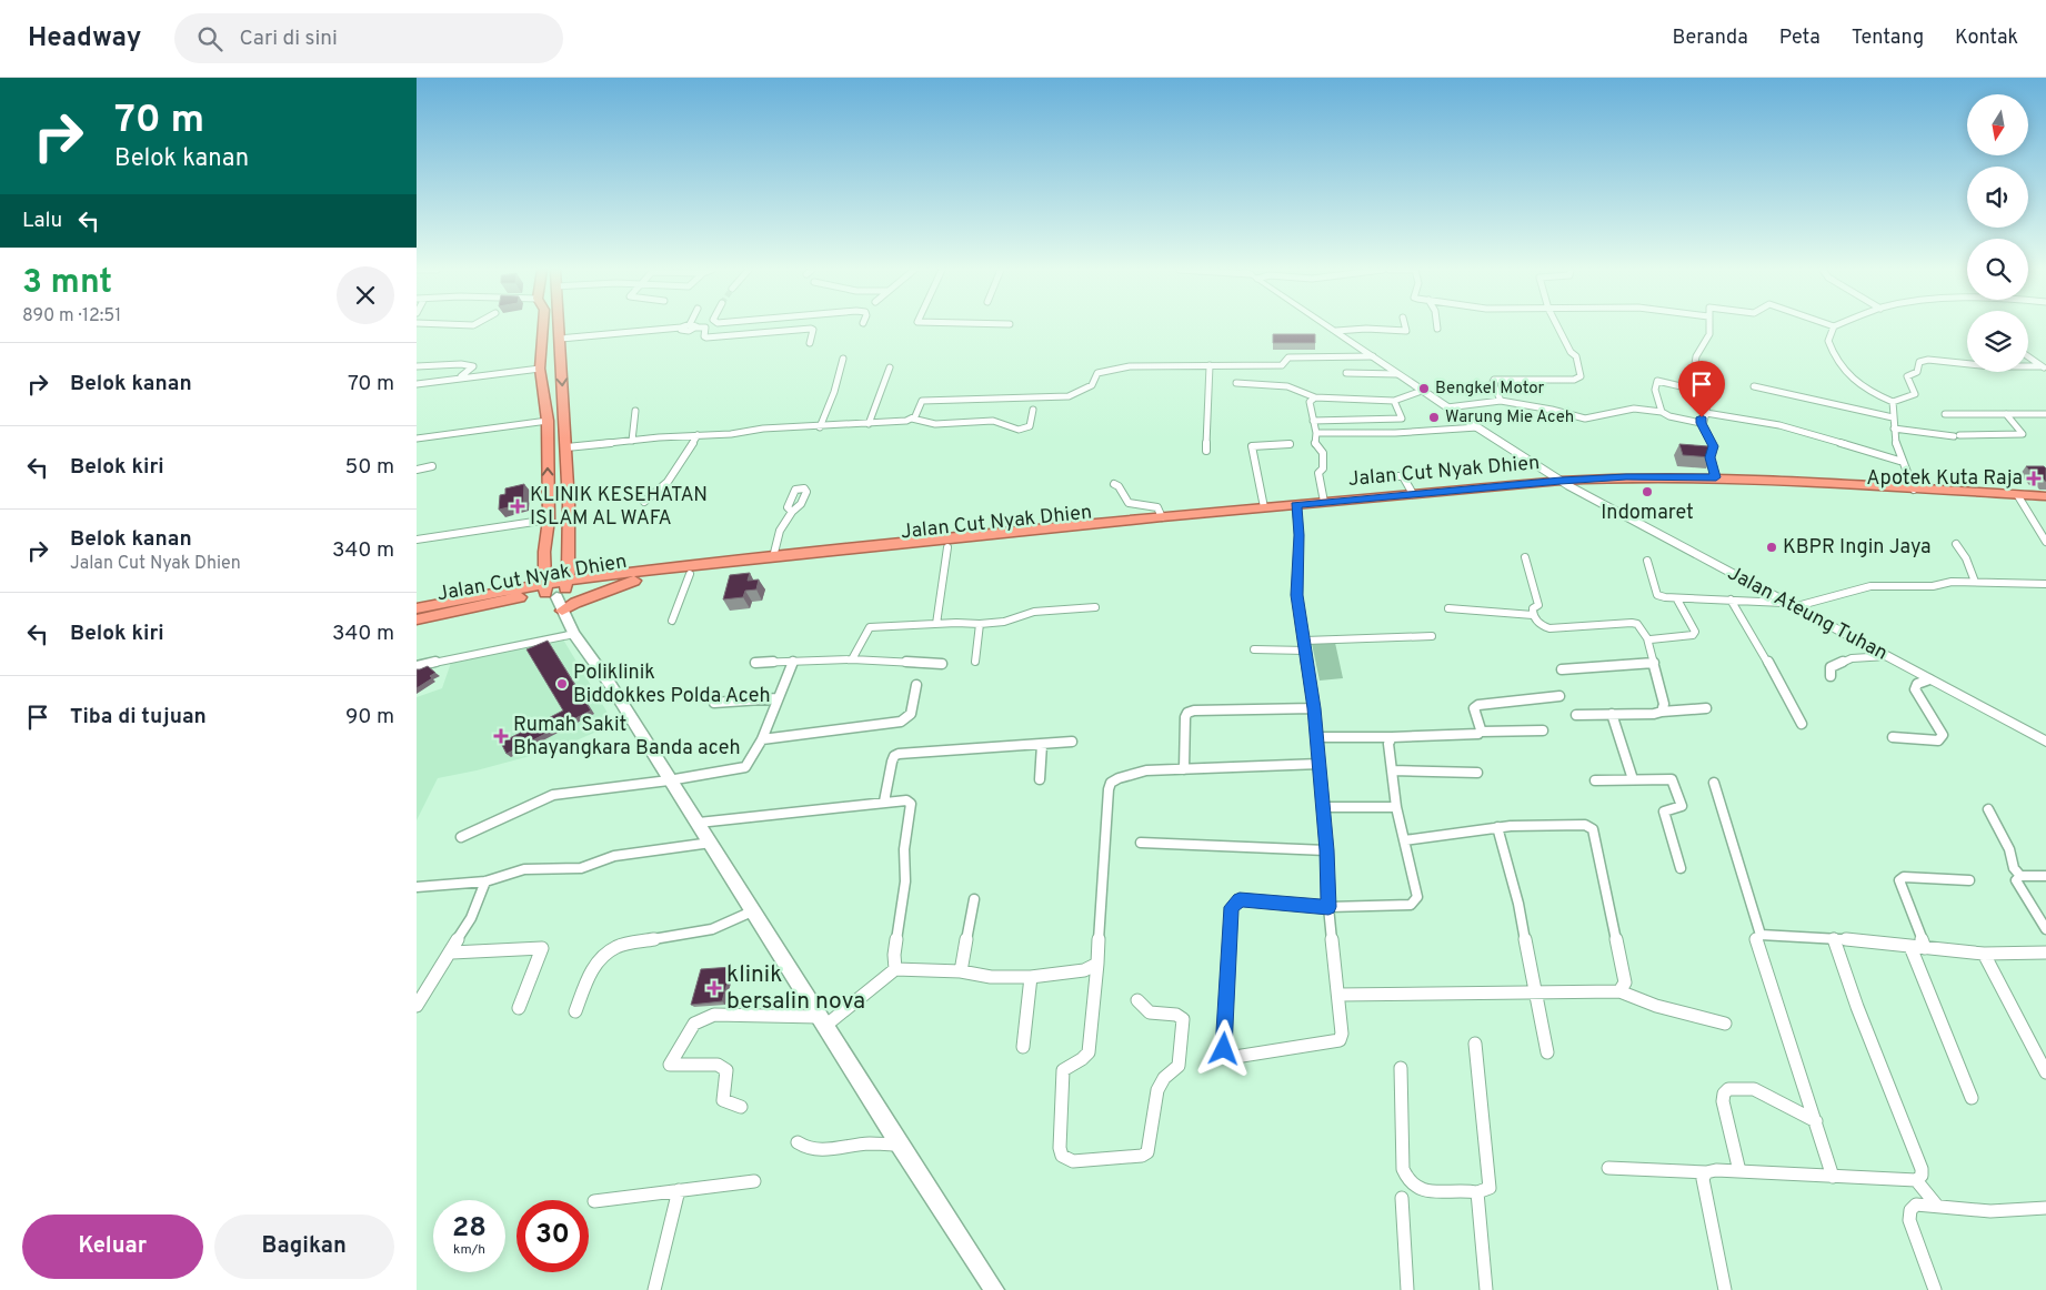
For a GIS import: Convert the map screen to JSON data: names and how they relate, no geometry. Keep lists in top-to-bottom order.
{
  "streets": {
    "highway": ["Jalan Cut Nyak Dhien"],
    "street": ["Jalan Ateung Tuhan"]
  },
  "crossings": [
    ["Jalan Cut Nyak Dhien", "Jalan Ateung Tuhan"]
  ],
  "places": {
    "other": [
      "Bengkel Motor",
      "Warung Mie Aceh",
      "Indomaret",
      "KBPR Ingin Jaya",
      "Poliklinik Biddokkes Polda Aceh"
    ],
    "health": [
      "Apotek Kuta Raja",
      "KLINIK KESEHATAN ISLAM AL WAFA",
      "Rumah Sakit Bhayangkara Banda aceh",
      "klinik bersalin nova"
    ]
  },
  "north": "bottom",
  "page": {
    "header": "Headway",
    "search": "Cari di sini",
    "nav": [
      "Beranda",
      "Peta",
      "Tentang",
      "Kontak"
    ],
    "turn": ["70 m", "Belok kanan"],
    "then": "Lalu",
    "heading": ["3 mnt", "890 m · 12:51"],
    "list": [
      {
        "name": "Belok kanan",
        "value": "70 m"
      },
      {
        "name": "Belok kiri",
        "value": "50 m"
      },
      {
        "name": "Belok kanan",
        "note": "Jalan Cut Nyak Dhien",
        "value": "340 m"
      },
      {
        "name": "Belok kiri",
        "value": "340 m"
      },
      {
        "name": "Tiba di tujuan",
        "value": "90 m"
      }
    ],
    "speed": "28 km/h",
    "limit": "30",
    "buttons": ["Keluar", "Bagikan"]
  }
}
